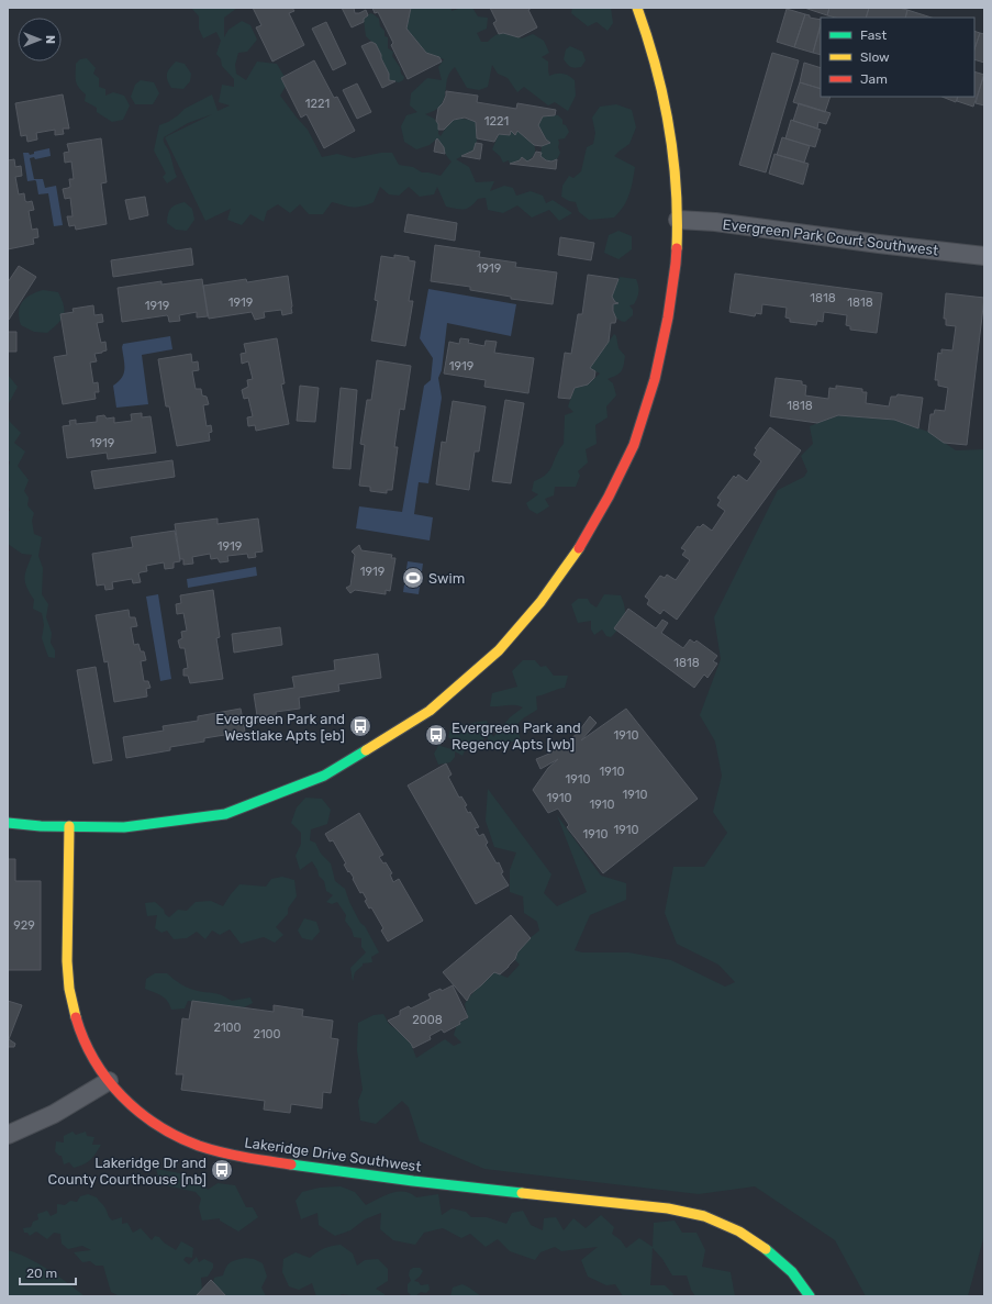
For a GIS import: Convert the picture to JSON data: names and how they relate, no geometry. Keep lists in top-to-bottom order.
{
  "streets": {
    "street": ["Evergreen Park Court Southwest", "Lakeridge Drive Southwest"]
  },
  "places": {
    "sports": ["Swim"],
    "bus stop": ["Evergreen Park and Westlake Apts [eb]", "Evergreen Park and Regency Apts [wb]", "Lakeridge Dr and County Courthouse [nb]"]
  },
  "house_numbers": [
    "1221",
    "1221",
    "1919",
    "1818",
    "1919",
    "1818",
    "1919",
    "1919",
    "1818",
    "1919",
    "1919",
    "1919",
    "1818",
    "1910",
    "1910",
    "1910",
    "1910",
    "1910",
    "1910",
    "1910",
    "1910",
    "929",
    "2008",
    "2100",
    "2100"
  ],
  "legend": ["Fast", "Slow", "Jam"],
  "scale_bar": "20 m",
  "north": "right"
}
